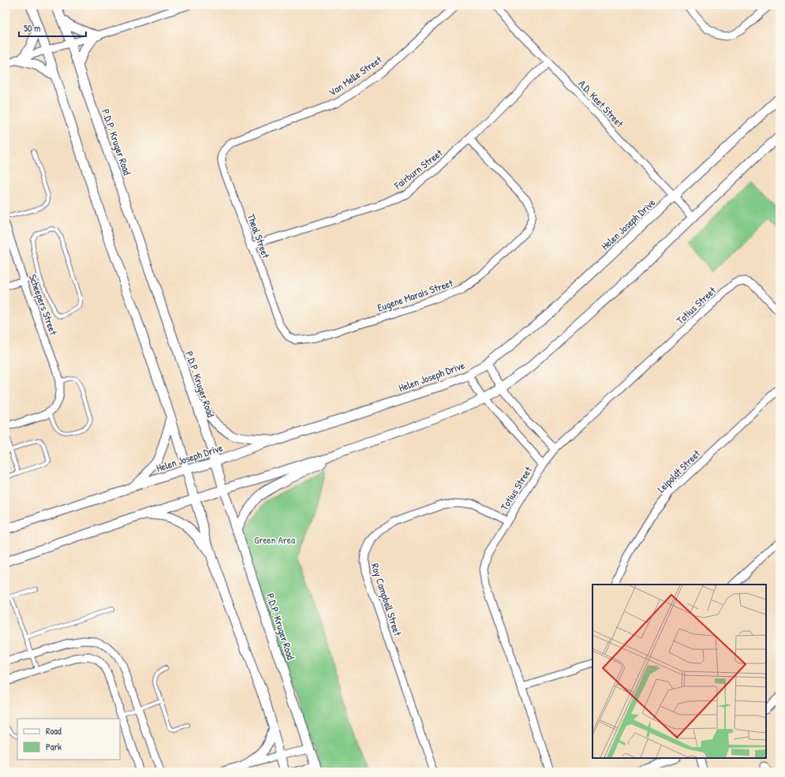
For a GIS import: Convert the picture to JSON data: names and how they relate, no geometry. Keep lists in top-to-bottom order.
{
  "streets": {
    "street": [
      "Van Melle Street",
      "A.D. Keet Street",
      "P.D.P. Kruger Road",
      "Fairburn Street",
      "Helen Joseph Drive",
      "Theal Street",
      "Eugene Marais Street",
      "Scheepers Street",
      "Totius Street",
      "Leipoldt Street",
      "Roy Campbell Street"
    ]
  },
  "crossings": [
    ["Van Melle Street", "Theal Street"],
    ["A.D. Keet Street", "Fairburn Street"],
    ["A.D. Keet Street", "Helen Joseph Drive"],
    ["P.D.P. Kruger Road", "Helen Joseph Drive"],
    ["Fairburn Street", "Theal Street"],
    ["Fairburn Street", "Eugene Marais Street"],
    ["Theal Street", "Eugene Marais Street"],
    ["Totius Street", "Roy Campbell Street"]
  ],
  "parks": ["Green Area"],
  "legend": ["Road", "Park"],
  "scale_bar": "50 m"
}
